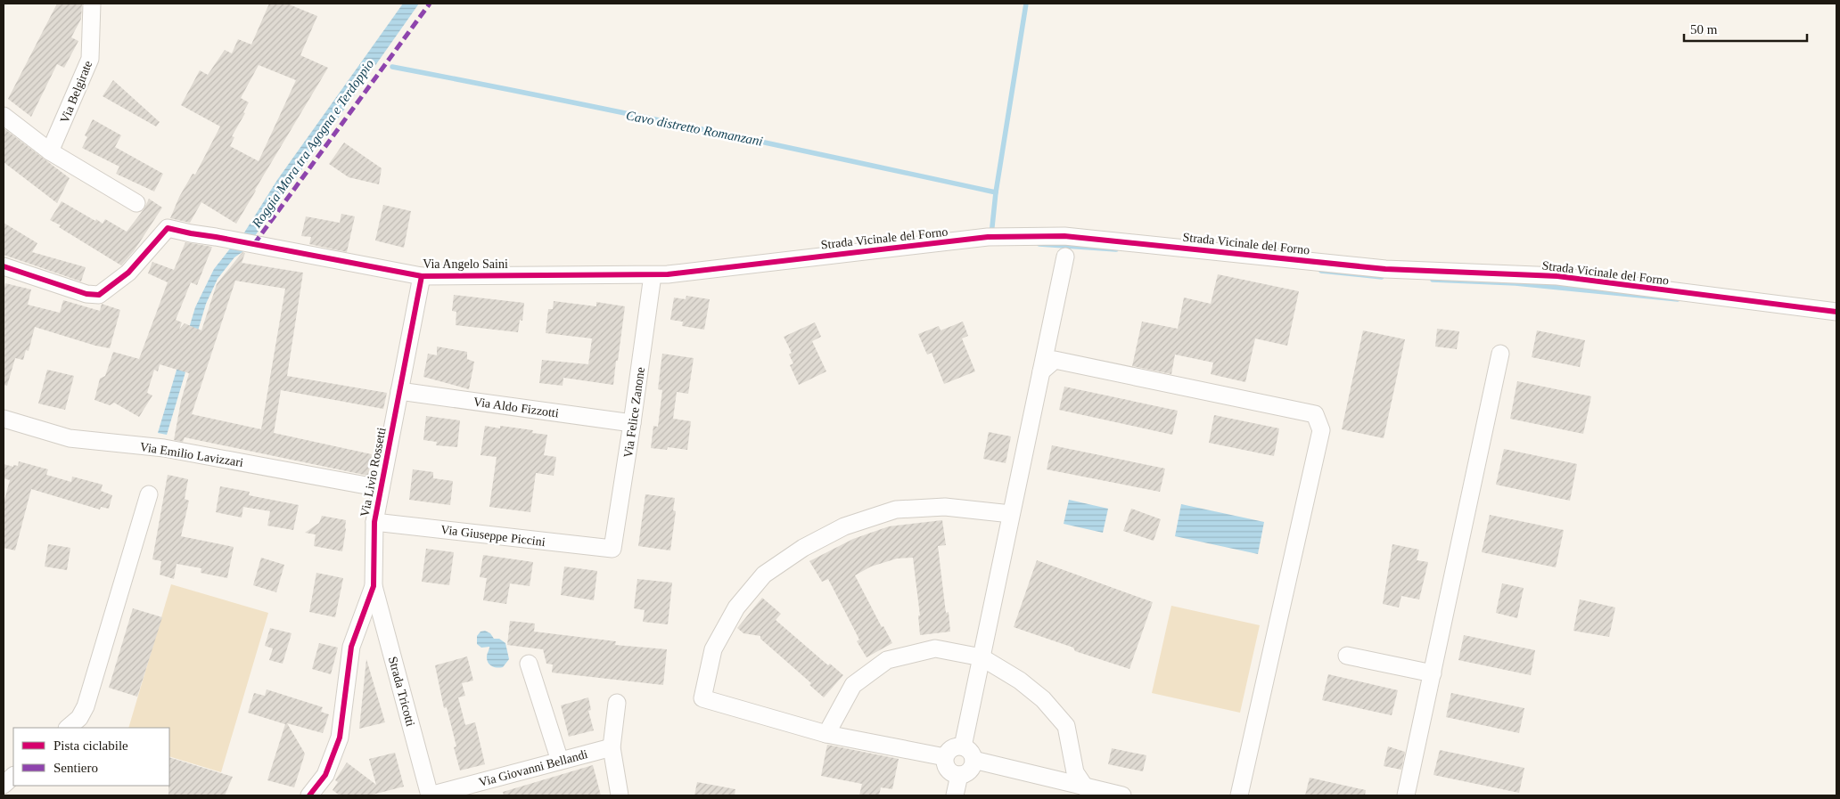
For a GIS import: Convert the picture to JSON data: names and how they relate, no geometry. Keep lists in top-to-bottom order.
{
  "streets": {
    "street": [
      "Via Belgirate",
      "Strada Vicinale del Forno",
      "Via Angelo Saini",
      "Via Aldo Fizzotti",
      "Via Felice Zanone",
      "Via Emilio Lavizzari",
      "Via Livio Rossetti",
      "Via Giuseppe Piccini",
      "Strada Tricotti",
      "Via Giovanni Bellandi"
    ]
  },
  "crossings": [
    ["Strada Vicinale del Forno", "Via Angelo Saini"],
    ["Strada Vicinale del Forno", "Via Felice Zanone"],
    ["Via Angelo Saini", "Via Felice Zanone"],
    ["Via Angelo Saini", "Via Livio Rossetti"],
    ["Via Aldo Fizzotti", "Via Felice Zanone"],
    ["Via Aldo Fizzotti", "Via Livio Rossetti"],
    ["Via Felice Zanone", "Via Giuseppe Piccini"],
    ["Via Emilio Lavizzari", "Via Livio Rossetti"],
    ["Via Livio Rossetti", "Via Giuseppe Piccini"],
    ["Via Livio Rossetti", "Strada Tricotti"],
    ["Strada Tricotti", "Via Giovanni Bellandi"]
  ],
  "water": ["Cavo distretto Romanzani", "Roggia Mora tra Agogna e Terdoppio"],
  "legend": ["Pista ciclabile", "Sentiero"],
  "scale_bar": "50 m"
}
